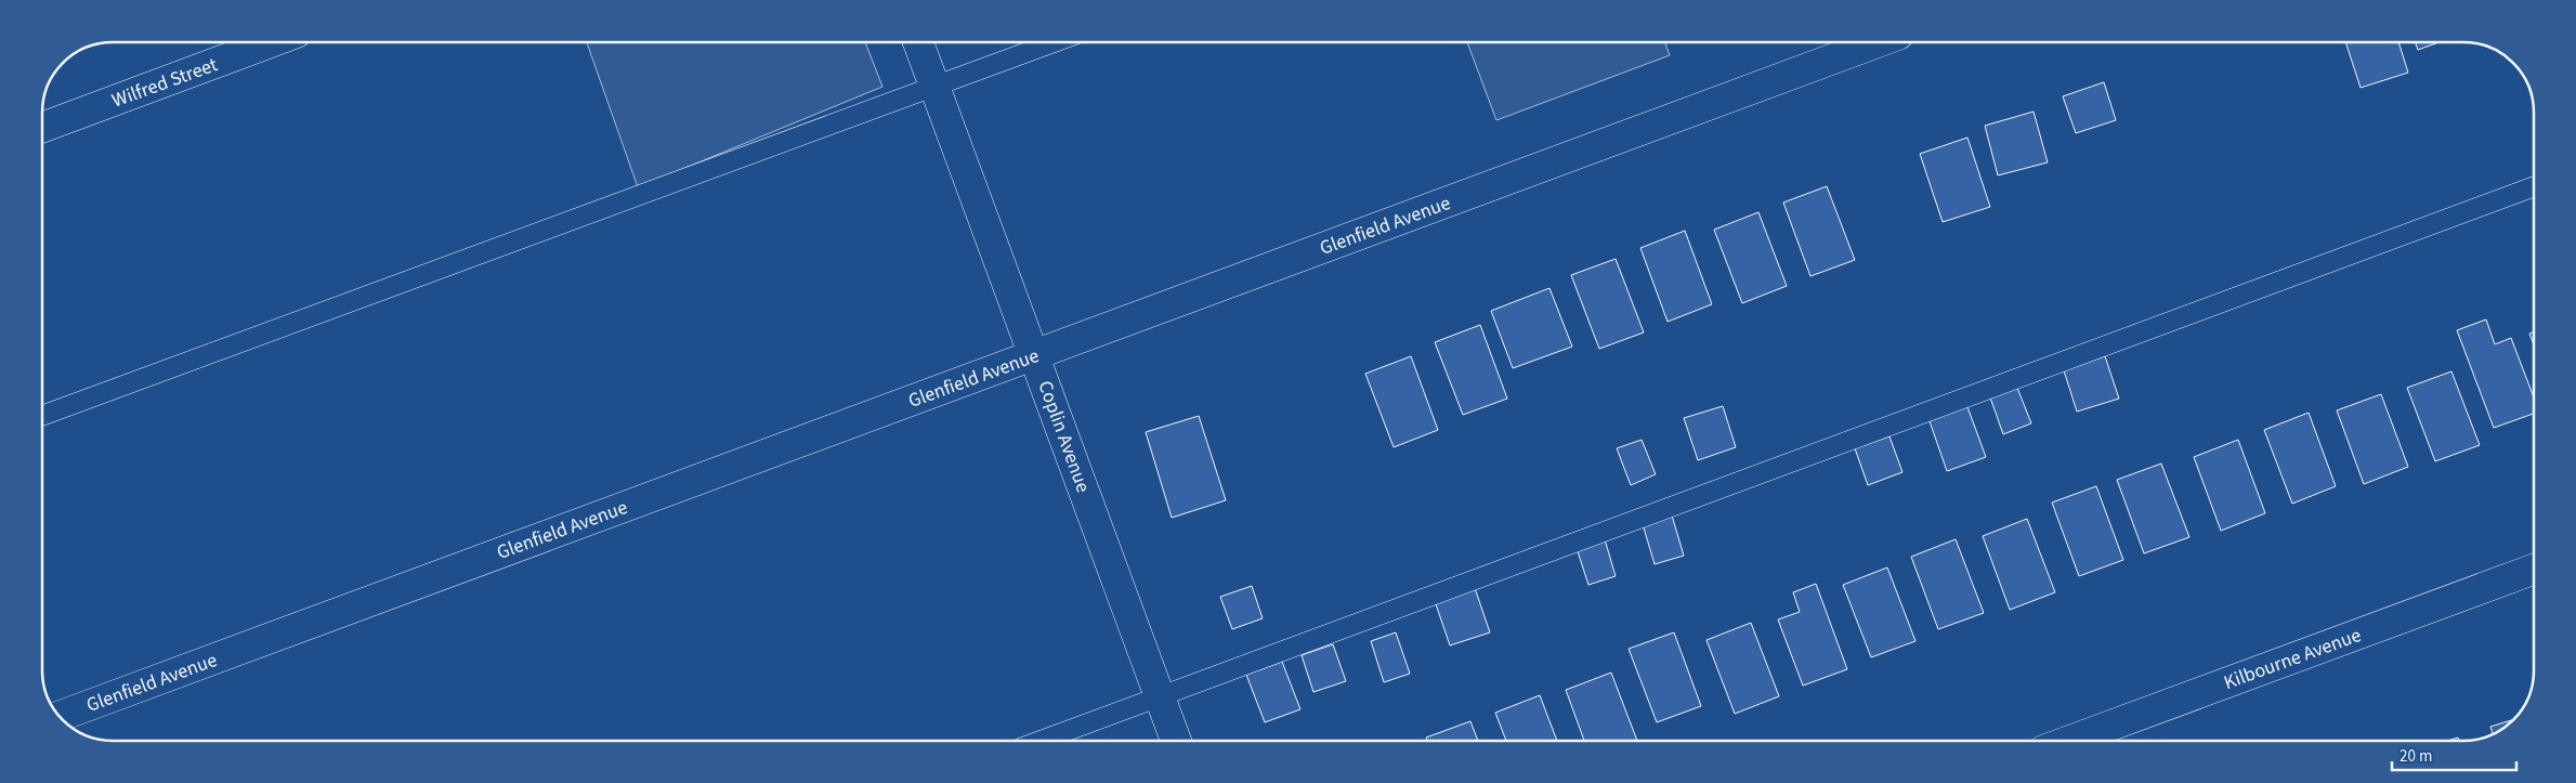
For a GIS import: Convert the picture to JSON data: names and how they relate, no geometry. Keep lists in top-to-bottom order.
{
  "streets": {
    "street": [
      "Wilfred Street",
      "Glenfield Avenue",
      "Coplin Avenue",
      "Kilbourne Avenue"
    ]
  },
  "crossings": [
    ["Glenfield Avenue", "Coplin Avenue"]
  ],
  "scale_bar": "20 m"
}
